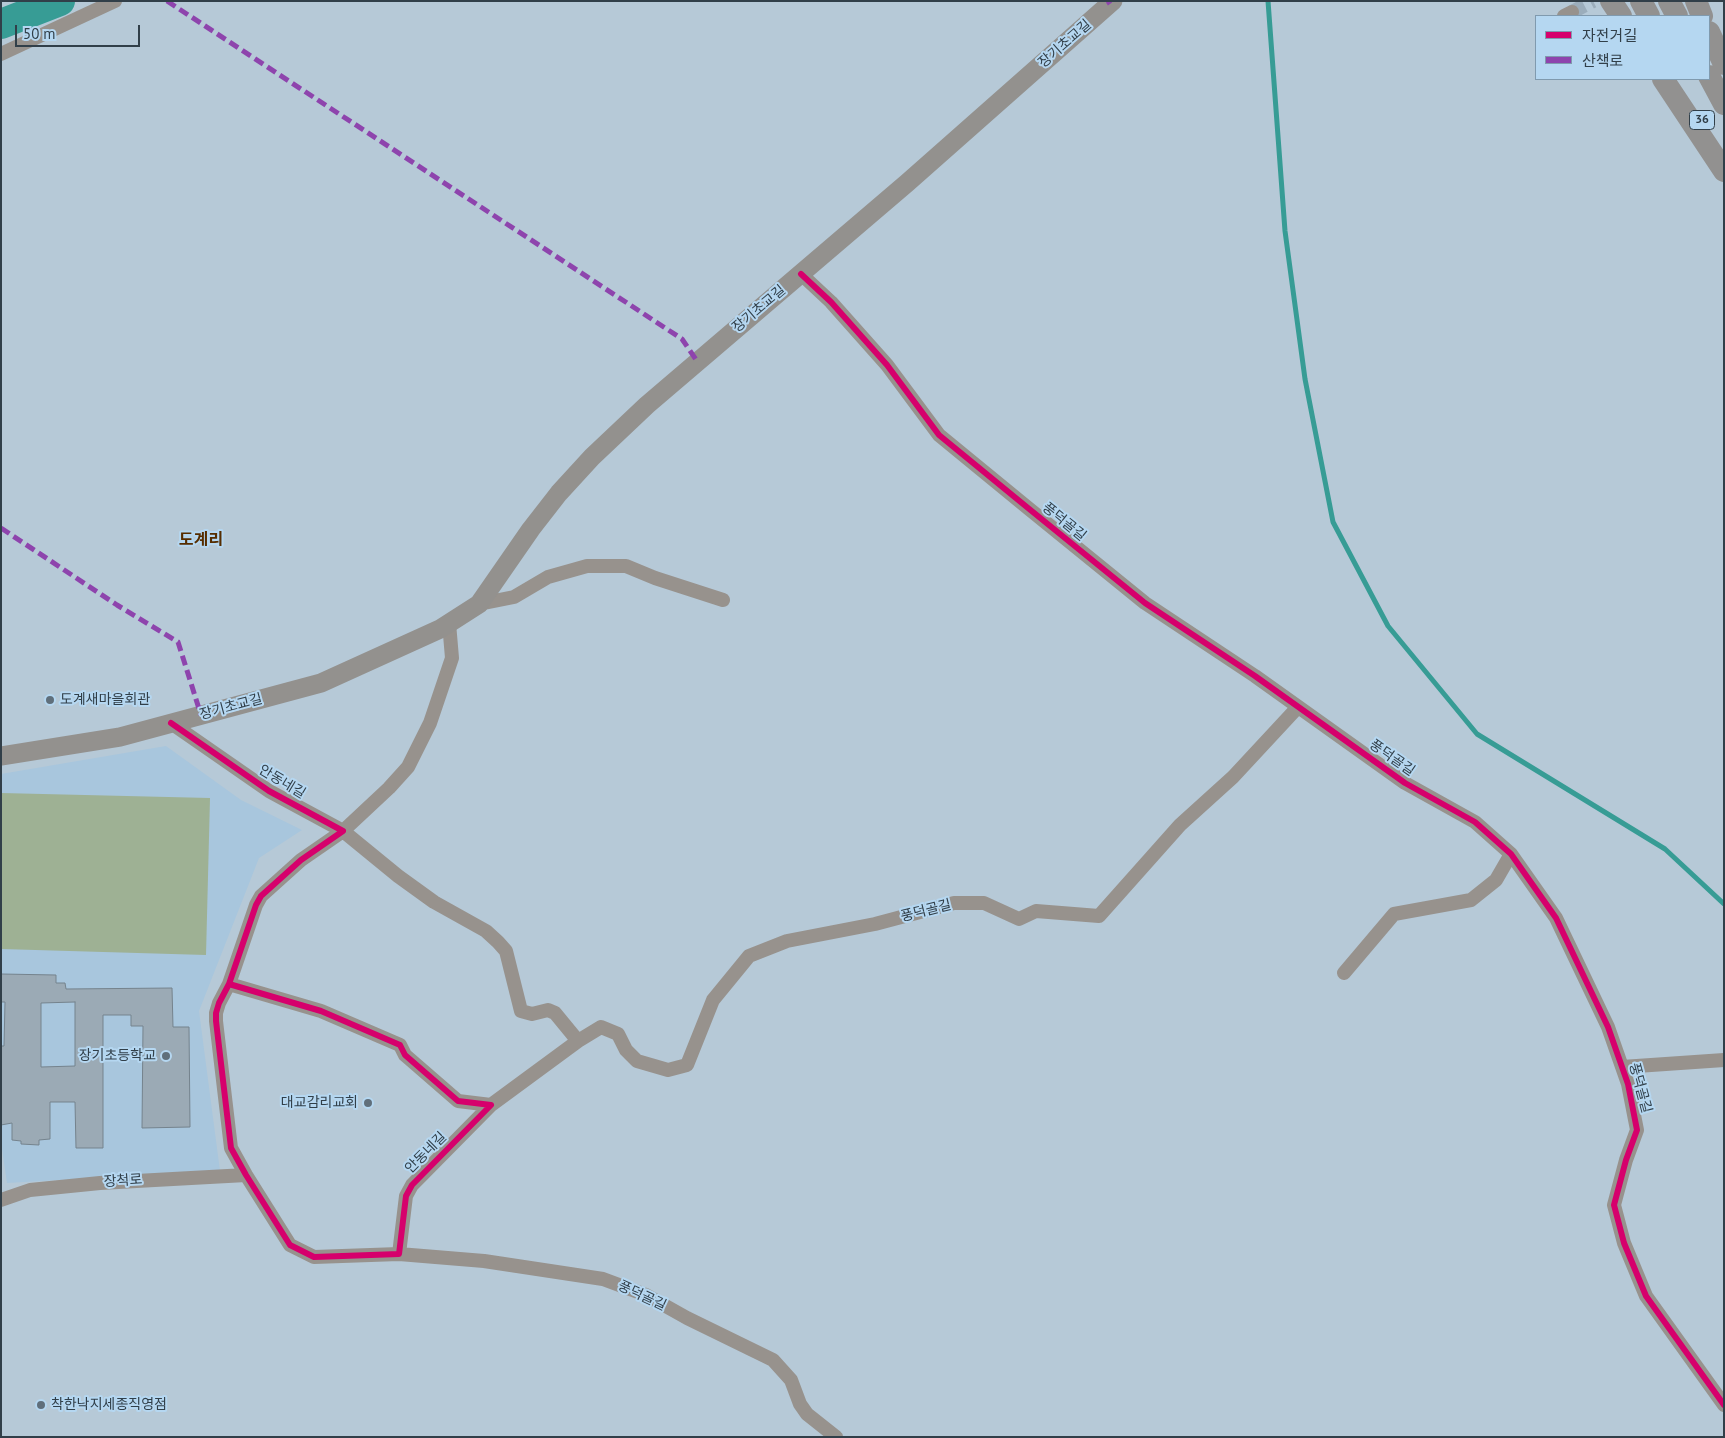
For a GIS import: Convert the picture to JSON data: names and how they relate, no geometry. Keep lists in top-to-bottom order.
{
  "streets": {
    "highway": ["36"],
    "main road": ["장기초교길"],
    "street": ["풍덕골길", "안동네길", "장척로"]
  },
  "crossings": [
    ["장기초교길", "풍덕골길"],
    ["장기초교길", "안동네길"],
    ["풍덕골길", "안동네길"]
  ],
  "districts": ["도계리"],
  "places": [
    "도계새마을회관",
    "장기초등학교",
    "대교감리교회",
    "착한낙지세종직영점"
  ],
  "legend": ["자전거길", "산책로"],
  "scale_bar": "50 m"
}
